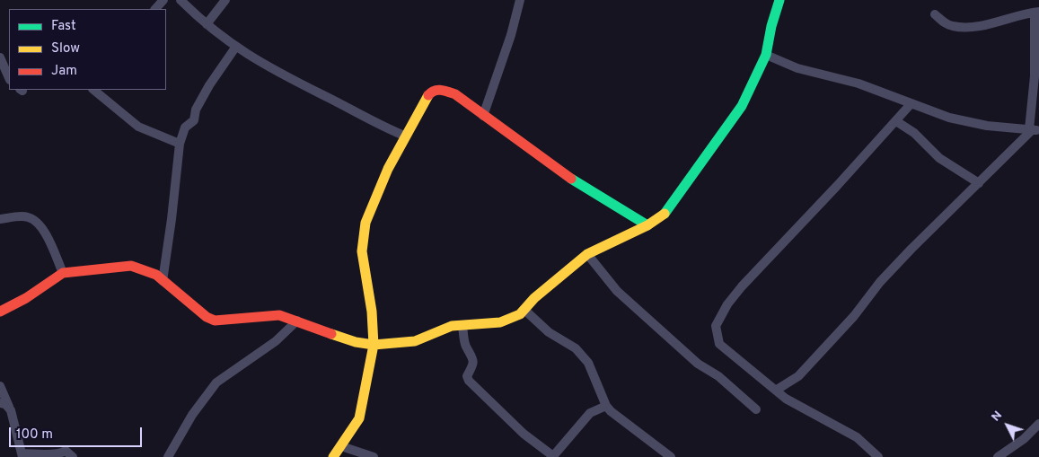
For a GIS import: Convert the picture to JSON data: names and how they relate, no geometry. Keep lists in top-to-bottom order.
{
  "legend": ["Fast", "Slow", "Jam"],
  "scale_bar": "100 m",
  "north": "top left"
}
